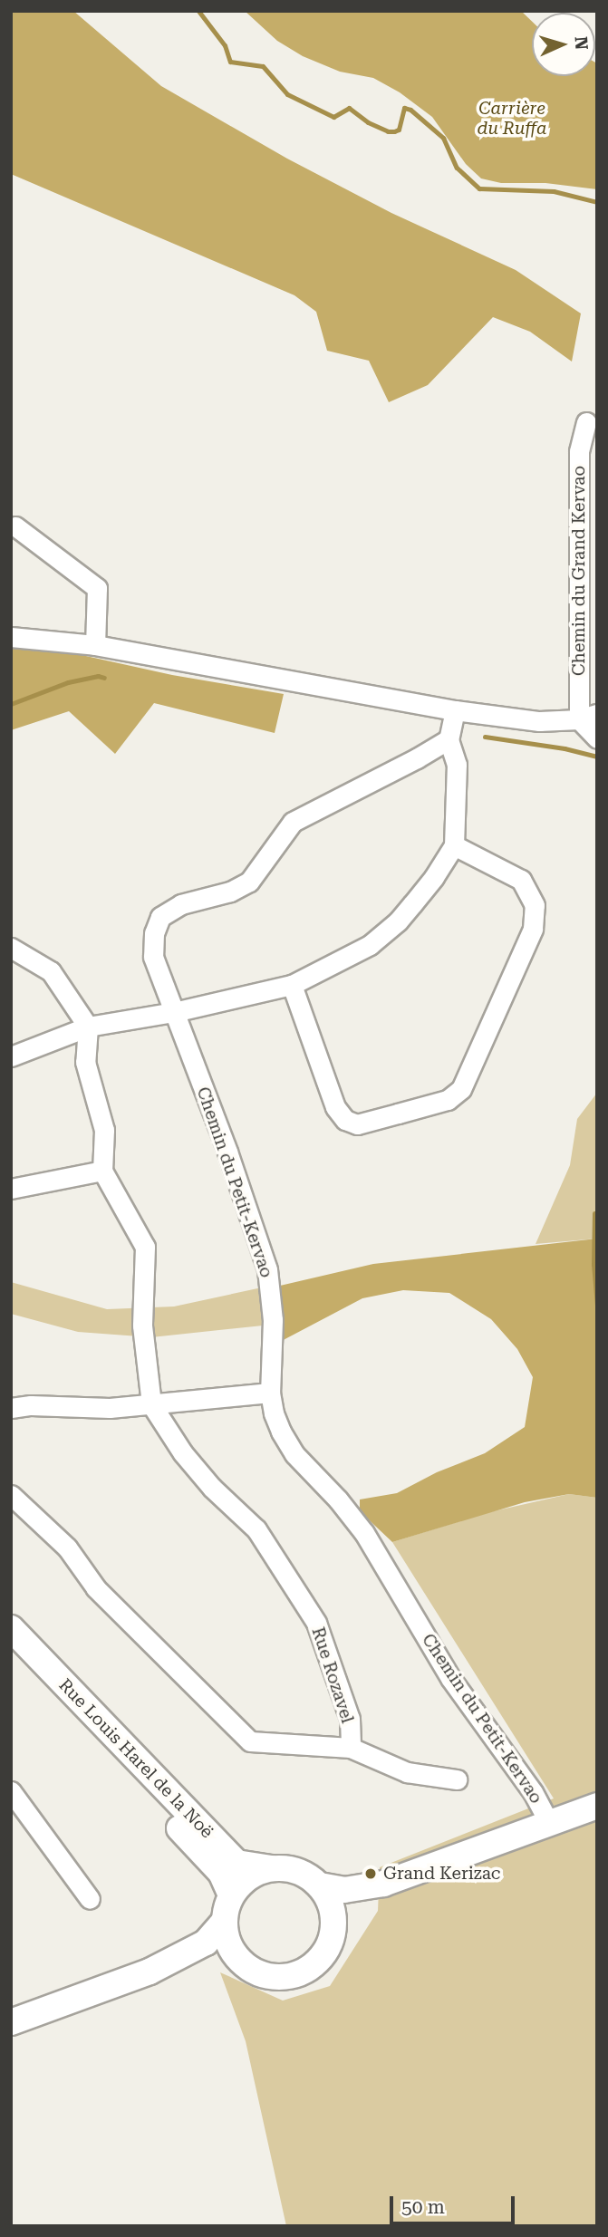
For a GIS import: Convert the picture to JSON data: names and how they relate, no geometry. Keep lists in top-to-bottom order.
{
  "streets": {
    "main road": ["Rue Louis Harel de la Noë"],
    "street": ["Chemin du Grand Kervao", "Chemin du Petit-Kervao", "Rue Rozavel"]
  },
  "parks": ["Carrière du Ruffa"],
  "places": ["Grand Kerizac"],
  "scale_bar": "50 m",
  "north": "right"
}
